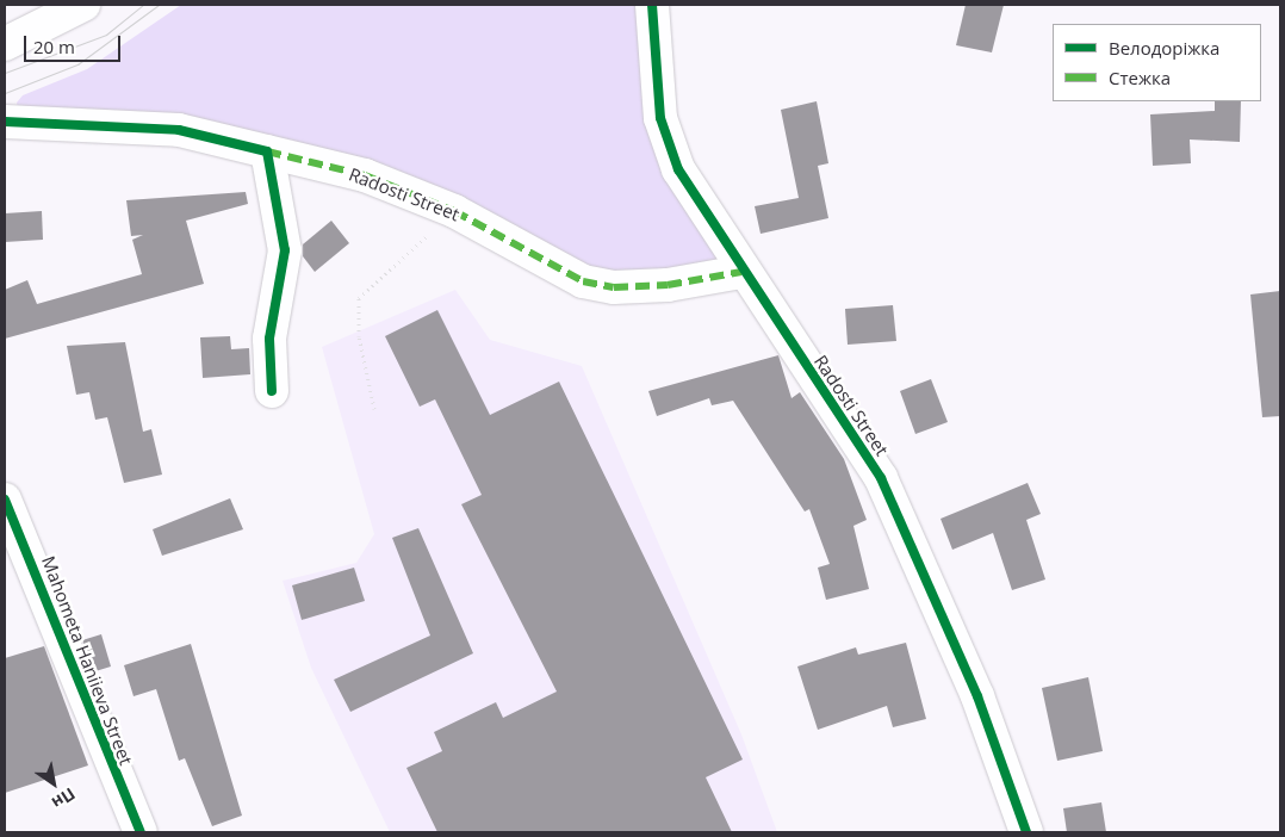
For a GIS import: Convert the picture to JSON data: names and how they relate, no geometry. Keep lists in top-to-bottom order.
{
  "streets": {
    "street": ["Radosti Street", "Mahometa Haniieva Street"]
  },
  "legend": ["Велодоріжка", "Стежка"],
  "scale_bar": "20 m",
  "north": "bottom right"
}
